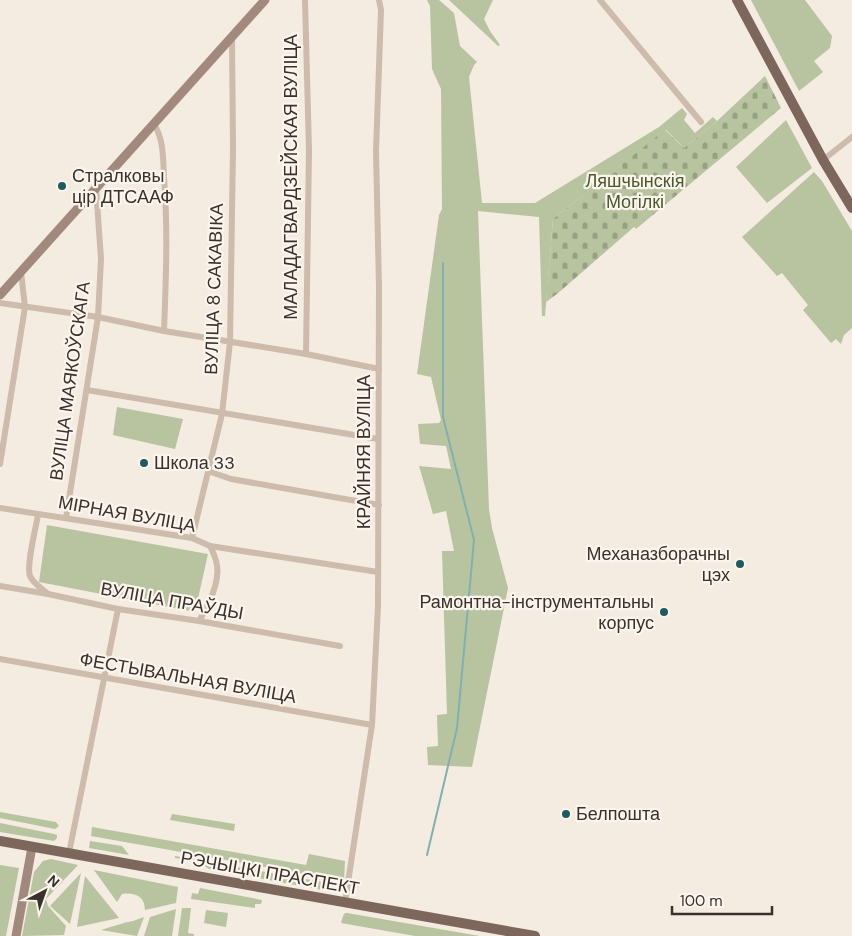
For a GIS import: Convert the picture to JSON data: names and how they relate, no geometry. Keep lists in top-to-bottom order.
{
  "streets": {
    "main road": ["РЭЧЫЦКІ ПРАСПЕКТ"],
    "street": [
      "МАЛАДАГВАРДЗЕЙСКАЯ ВУЛІЦА",
      "ВУЛІЦА 8 САКАВІКА",
      "ВУЛІЦА МАЯКОЎСКАГА",
      "КРАЙНЯЯ ВУЛІЦА",
      "МІРНАЯ ВУЛІЦА",
      "ВУЛІЦА ПРАЎДЫ",
      "ФЕСТЫВАЛЬНАЯ ВУЛІЦА"
    ]
  },
  "crossings": [
    ["ВУЛІЦА 8 САКАВІКА", "МІРНАЯ ВУЛІЦА"],
    ["ВУЛІЦА МАЯКОЎСКАГА", "МІРНАЯ ВУЛІЦА"],
    ["КРАЙНЯЯ ВУЛІЦА", "МІРНАЯ ВУЛІЦА"],
    ["КРАЙНЯЯ ВУЛІЦА", "ФЕСТЫВАЛЬНАЯ ВУЛІЦА"],
    ["КРАЙНЯЯ ВУЛІЦА", "РЭЧЫЦКІ ПРАСПЕКТ"],
    ["МІРНАЯ ВУЛІЦА", "ВУЛІЦА ПРАЎДЫ"]
  ],
  "parks": ["Ляшчынскія Могілкі"],
  "places": [
    "Стралковы цір ДТСААФ",
    "Школа 33",
    "Механазборачны цэх",
    "Рамонтна-інструментальны корпус",
    "Белпошта"
  ],
  "scale_bar": "100 m",
  "north": "top right"
}
